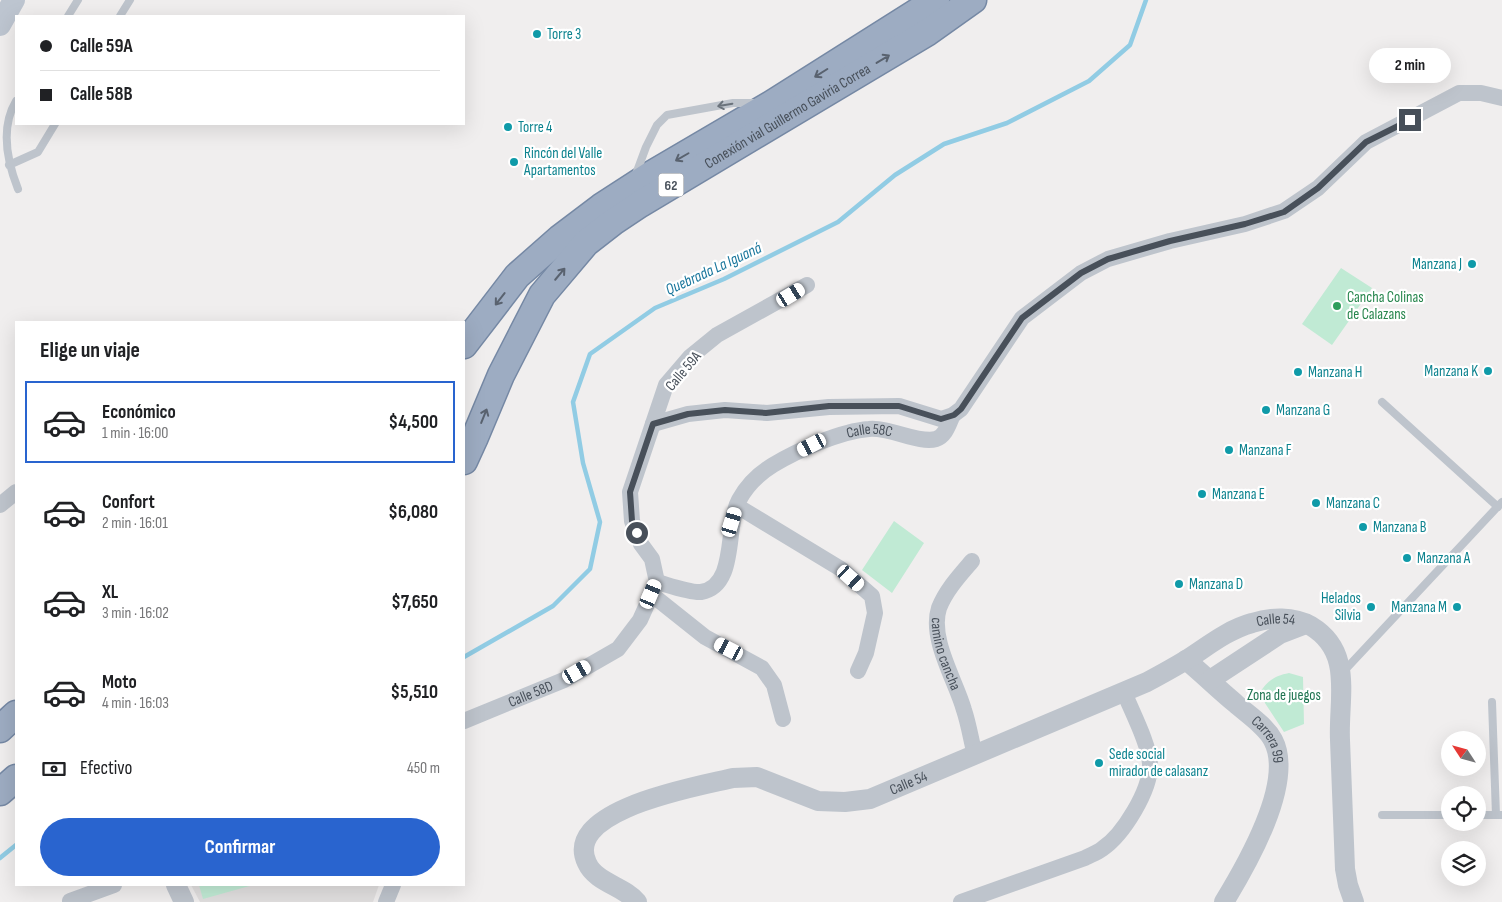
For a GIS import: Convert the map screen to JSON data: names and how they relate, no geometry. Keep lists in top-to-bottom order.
{
  "streets": {
    "highway": ["Conexión vial Guillermo Gaviria Correa", "62"],
    "street": [
      "Calle 59A",
      "Calle 58C",
      "Calle 54",
      "camino cancha",
      "Calle 58D",
      "Carrera 99"
    ]
  },
  "crossings": [
    ["Calle 59A", "Calle 58C"],
    ["Calle 59A", "Calle 58D"],
    ["Calle 58C", "Calle 58D"],
    ["Calle 54", "camino cancha"],
    ["Calle 54", "Carrera 99"]
  ],
  "water": ["Quebrada La Iguaná"],
  "parks": ["Zona de juegos"],
  "places": [
    "Torre 3",
    "Torre 4",
    "Rincón del Valle Apartamentos",
    "Manzana J",
    "Cancha Colinas de Calazans",
    "Manzana K",
    "Manzana H",
    "Manzana G",
    "Manzana F",
    "Manzana E",
    "Manzana C",
    "Manzana B",
    "Manzana A",
    "Manzana D",
    "Helados Silvia",
    "Manzana M",
    "Sede social mirador de calasanz"
  ],
  "north": "top left",
  "page": {
    "banner": ["Calle 59A", "Calle 58B"],
    "bubble": "2 min",
    "heading": "Elige un viaje",
    "list": [
      {
        "name": "Económico",
        "note": "1 min · 16:00",
        "value": "$4,500"
      },
      {
        "name": "Confort",
        "note": "2 min · 16:01",
        "value": "$6,080"
      },
      {
        "name": "XL",
        "note": "3 min · 16:02",
        "value": "$7,650"
      },
      {
        "name": "Moto",
        "note": "4 min · 16:03",
        "value": "$5,510"
      }
    ],
    "pay": ["Efectivo", "450 m"],
    "buttons": "Confirmar"
  }
}
